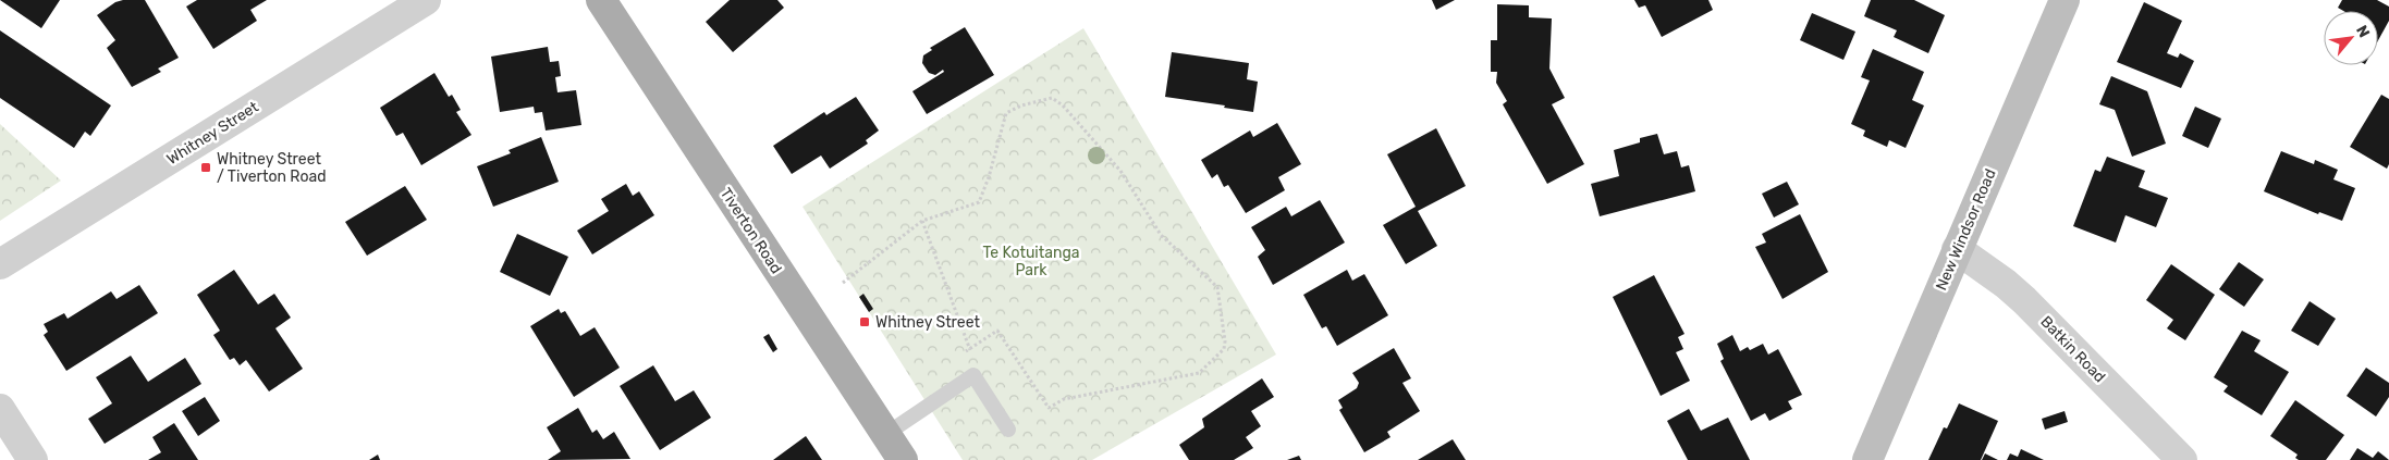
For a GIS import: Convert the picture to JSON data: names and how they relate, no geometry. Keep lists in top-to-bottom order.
{
  "streets": {
    "main road": ["New Windsor Road", "Tiverton Road"],
    "street": ["Whitney Street", "Batkin Road"]
  },
  "crossings": [
    ["New Windsor Road", "Batkin Road"]
  ],
  "parks": ["Te Kotuitanga Park"],
  "places": {
    "transit": ["Whitney Street / Tiverton Road", "Whitney Street"]
  },
  "north": "top right"
}
